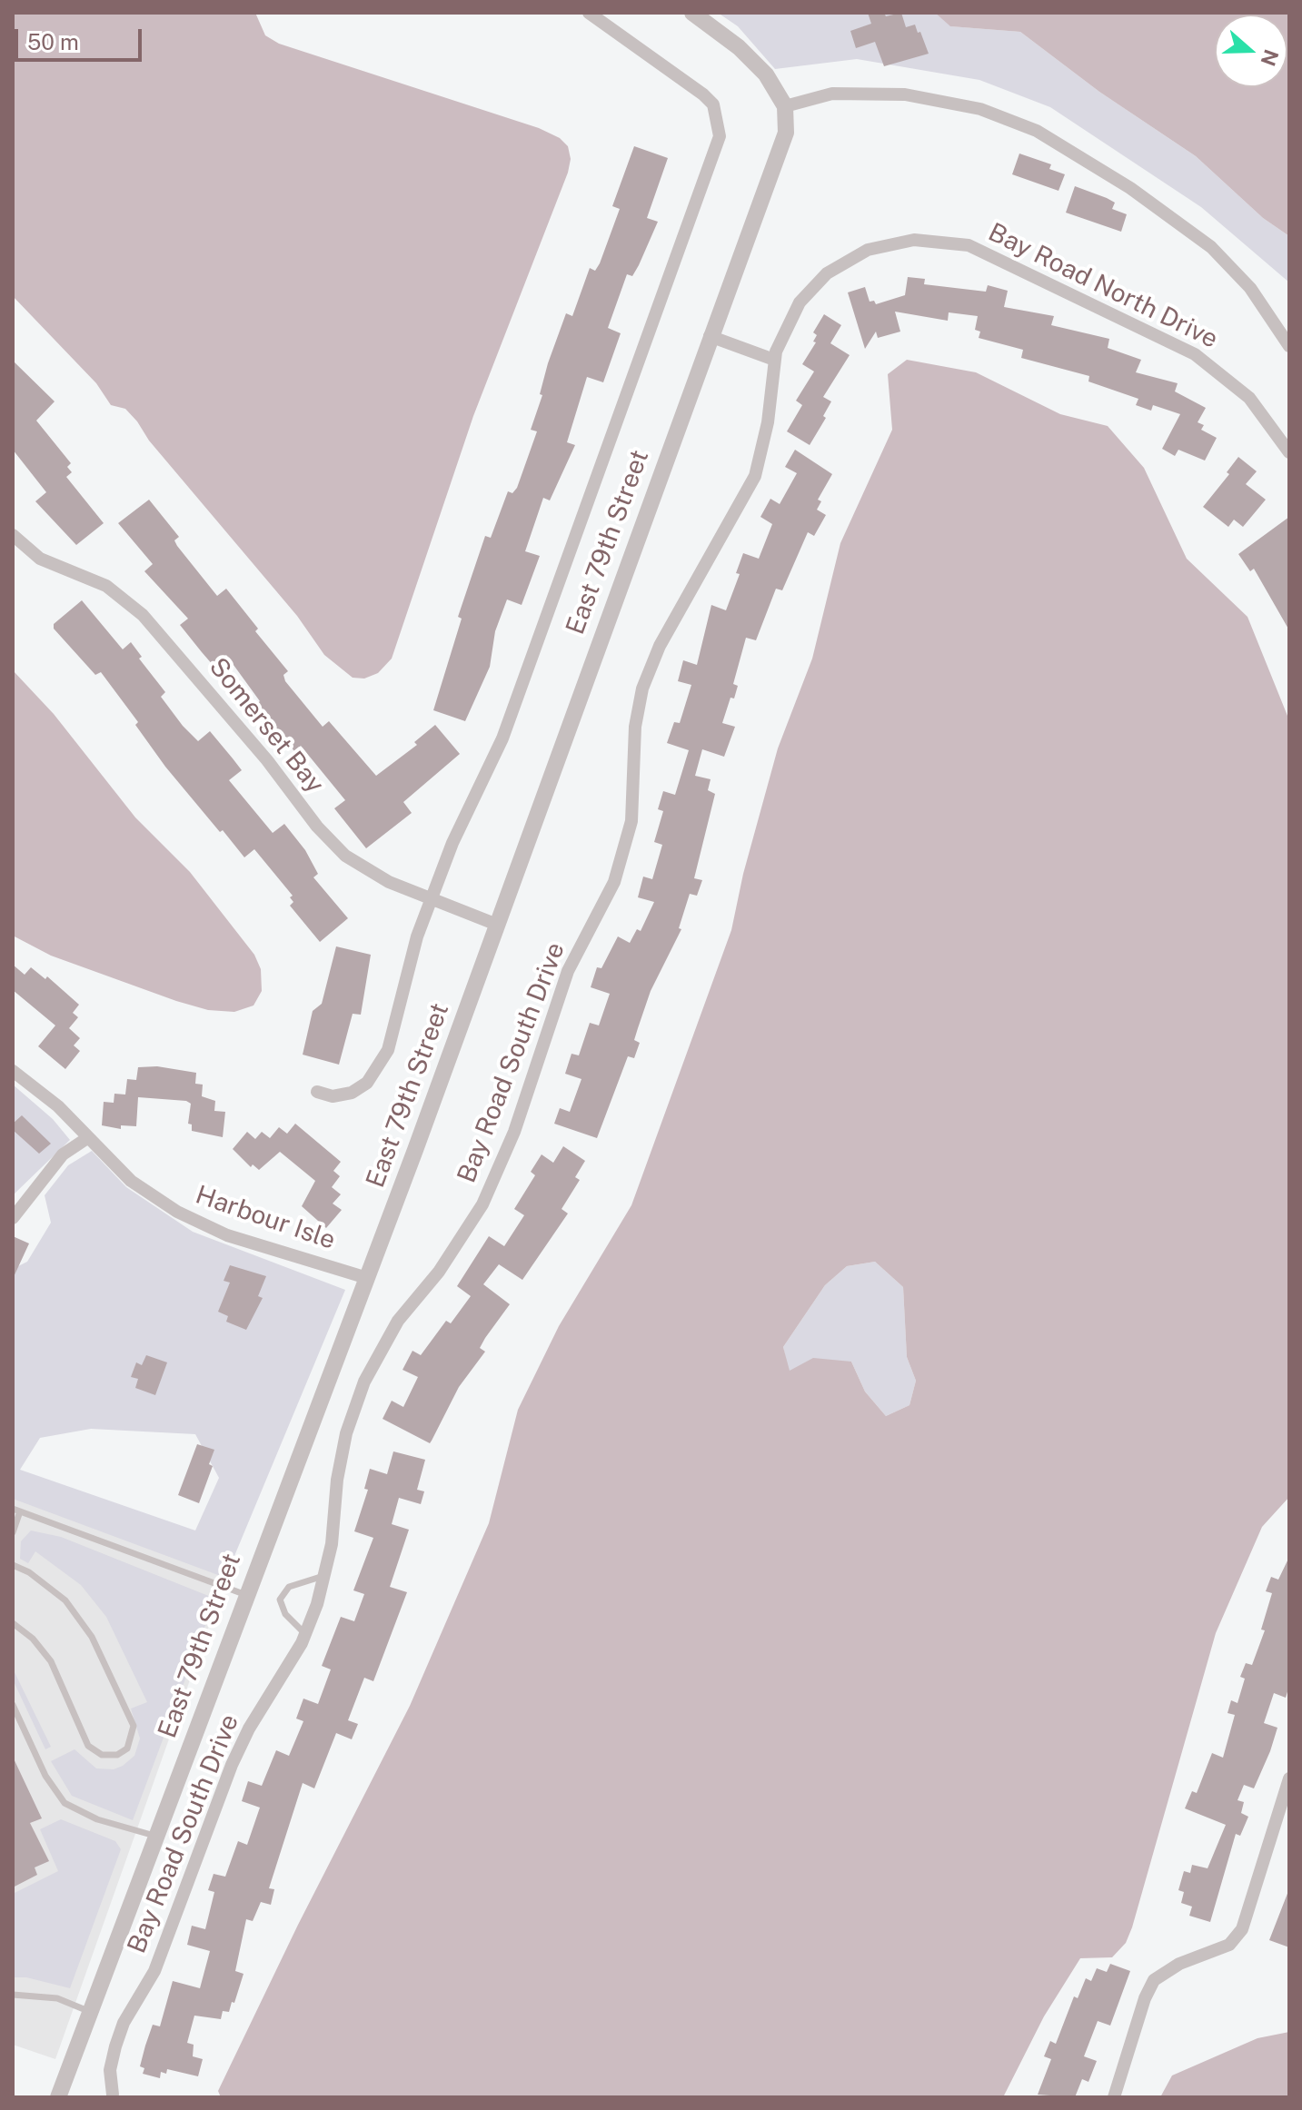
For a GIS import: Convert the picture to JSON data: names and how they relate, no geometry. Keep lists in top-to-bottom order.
{
  "streets": {
    "street": [
      "Bay Road North Drive",
      "East 79th Street",
      "Somerset Bay",
      "Bay Road South Drive",
      "Harbour Isle"
    ]
  },
  "crossings": [
    ["Bay Road North Drive", "Bay Road South Drive"],
    ["East 79th Street", "Somerset Bay"],
    ["East 79th Street", "Harbour Isle"]
  ],
  "scale_bar": "50 m",
  "north": "right"
}
